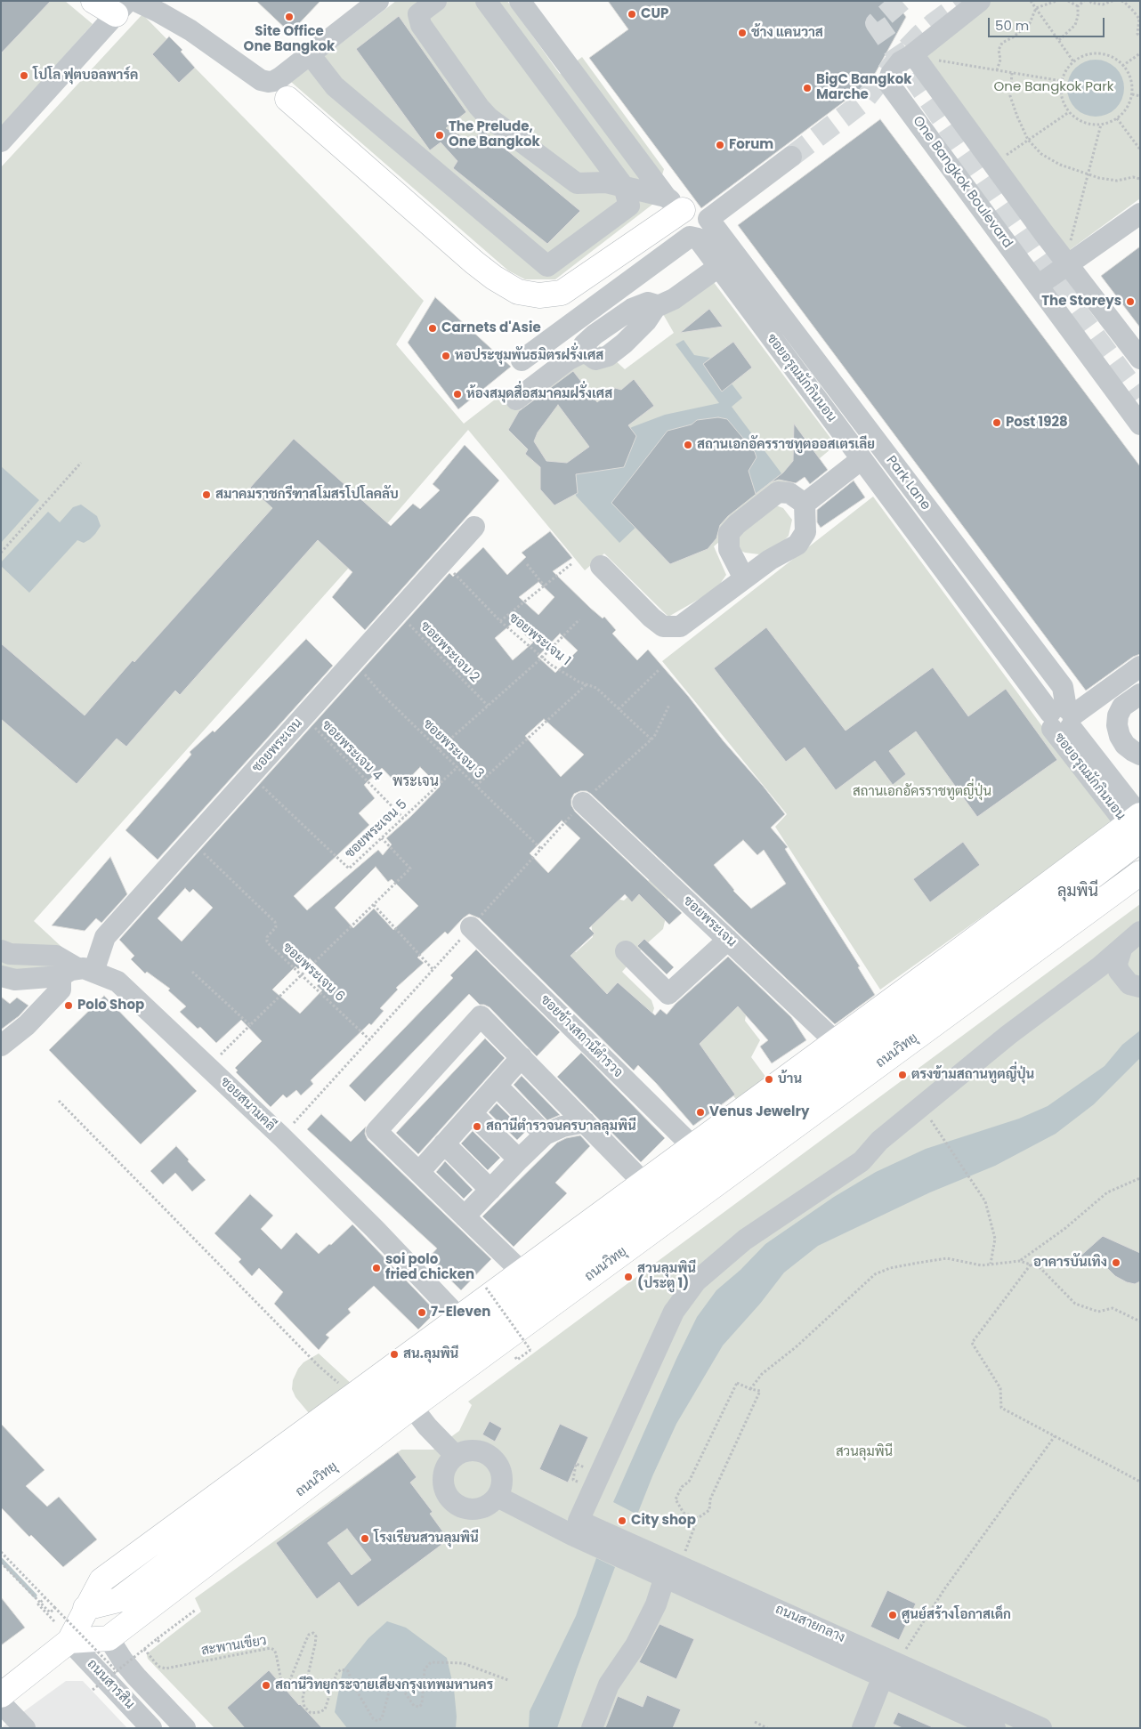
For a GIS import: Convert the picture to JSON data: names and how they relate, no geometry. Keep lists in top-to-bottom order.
{
  "streets": {
    "main road": ["ถนนวิทยุ"],
    "street": [
      "One Bangkok Boulevard",
      "ซอยอรุณมักกินนอน",
      "Park Lane",
      "ซอยพระเจน",
      "ซอยข้างสถานีตำรวจ",
      "ซอยสนามคลี",
      "ถนนสายกลาง",
      "ถนนสารสิน"
    ],
    "path": [
      "ซอยพระเจน 1",
      "ซอยพระเจน 2",
      "ซอยพระเจน 3",
      "ซอยพระเจน 4",
      "ซอยพระเจน 5",
      "ซอยพระเจน 6",
      "สะพานเขียว"
    ]
  },
  "crossings": [
    ["ซอยอรุณมักกินนอน", "Park Lane"],
    ["ซอยอรุณมักกินนอน", "ถนนวิทยุ"],
    ["ซอยพระเจน 1", "ซอยพระเจน"],
    ["ซอยพระเจน 2", "ซอยพระเจน"],
    ["ซอยพระเจน", "ซอยพระเจน 3"],
    ["ซอยพระเจน", "ซอยพระเจน 4"],
    ["ซอยพระเจน", "ซอยพระเจน 5"],
    ["ซอยพระเจน", "ซอยพระเจน 6"],
    ["ซอยพระเจน", "ถนนวิทยุ"],
    ["ซอยพระเจน", "ซอยสนามคลี"],
    ["ซอยพระเจน 3", "ซอยพระเจน 5"],
    ["ซอยพระเจน 4", "ซอยพระเจน 5"],
    ["ซอยข้างสถานีตำรวจ", "ถนนวิทยุ"],
    ["ถนนวิทยุ", "ซอยสนามคลี"],
    ["ถนนวิทยุ", "ถนนสารสิน"]
  ],
  "districts": ["พระเจน", "ลุมพินี"],
  "parks": ["One Bangkok Park", "สถานเอกอัครราชทูตญี่ปุ่น", "สวนลุมพินี"],
  "places": [
    "CUP",
    "Site Office One Bangkok",
    "ช้าง แคนวาส",
    "โปโล ฟุตบอลพาร์ค",
    "BigC Bangkok Marche",
    "The Prelude, One Bangkok",
    "Forum",
    "The Storeys",
    "Carnets d'Asie",
    "หอประชุมพันธมิตรฝรั่งเศส",
    "ห้องสมุดสื่อสมาคมฝรั่งเศส",
    "Post 1928",
    "สถานเอกอัครราชทูตออสเตรเลีย",
    "สมาคมราชกรีฑาสโมสรโปโลคลับ",
    "Polo Shop",
    "ตรงข้ามสถานทูตญี่ปุ่น",
    "บ้าน",
    "Venus Jewelry",
    "สถานีตำรวจนครบาลลุมพินี",
    "อาคารบันเทิง",
    "soi polo fried chicken",
    "สวนลุมพินี (ประตู 1)",
    "7-Eleven",
    "สน.ลุมพินี",
    "City shop",
    "โรงเรียนสวนลุมพินี",
    "ศูนย์สร้างโอกาสเด็ก",
    "สถานีวิทยุกระจายเสียงกรุงเทพมหานคร"
  ],
  "scale_bar": "50 m"
}
